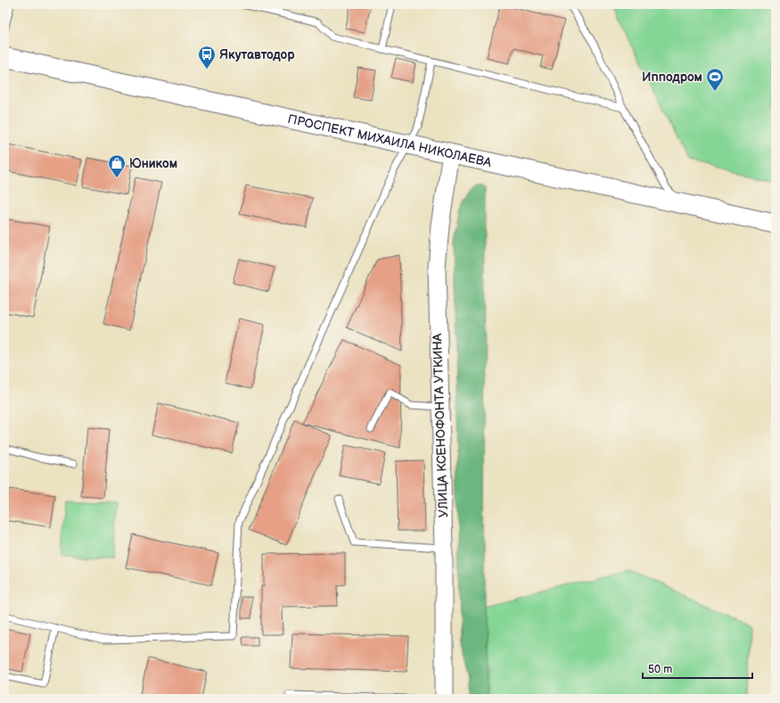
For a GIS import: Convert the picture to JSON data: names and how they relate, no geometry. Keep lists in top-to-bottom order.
{
  "streets": {
    "main road": ["ПРОСПЕКТ МИХАИЛА НИКОЛАЕВА"],
    "street": ["УЛИЦА КСЕНОФОНТА УТКИНА"]
  },
  "crossings": [
    ["ПРОСПЕКТ МИХАИЛА НИКОЛАЕВА", "УЛИЦА КСЕНОФОНТА УТКИНА"]
  ],
  "places": {
    "bus stop": ["Якутавтодор"],
    "sports": ["Ипподром"],
    "shop": ["Юником"]
  },
  "scale_bar": "50 m"
}
